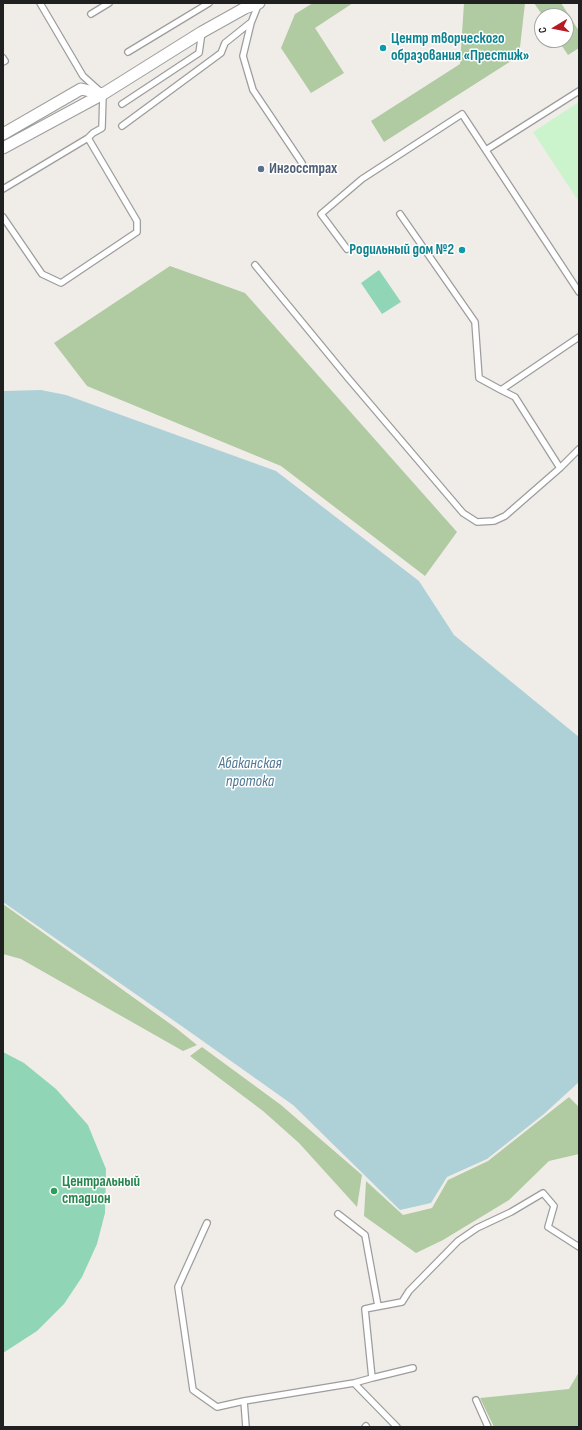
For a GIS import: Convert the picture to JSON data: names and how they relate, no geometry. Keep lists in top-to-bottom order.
{
  "water": ["Абаканская протока"],
  "places": [
    "Центр творческого образования «Престиж»",
    "Ингосстрах",
    "Родильный дом №2",
    "Центральный стадион"
  ],
  "north": "left"
}
